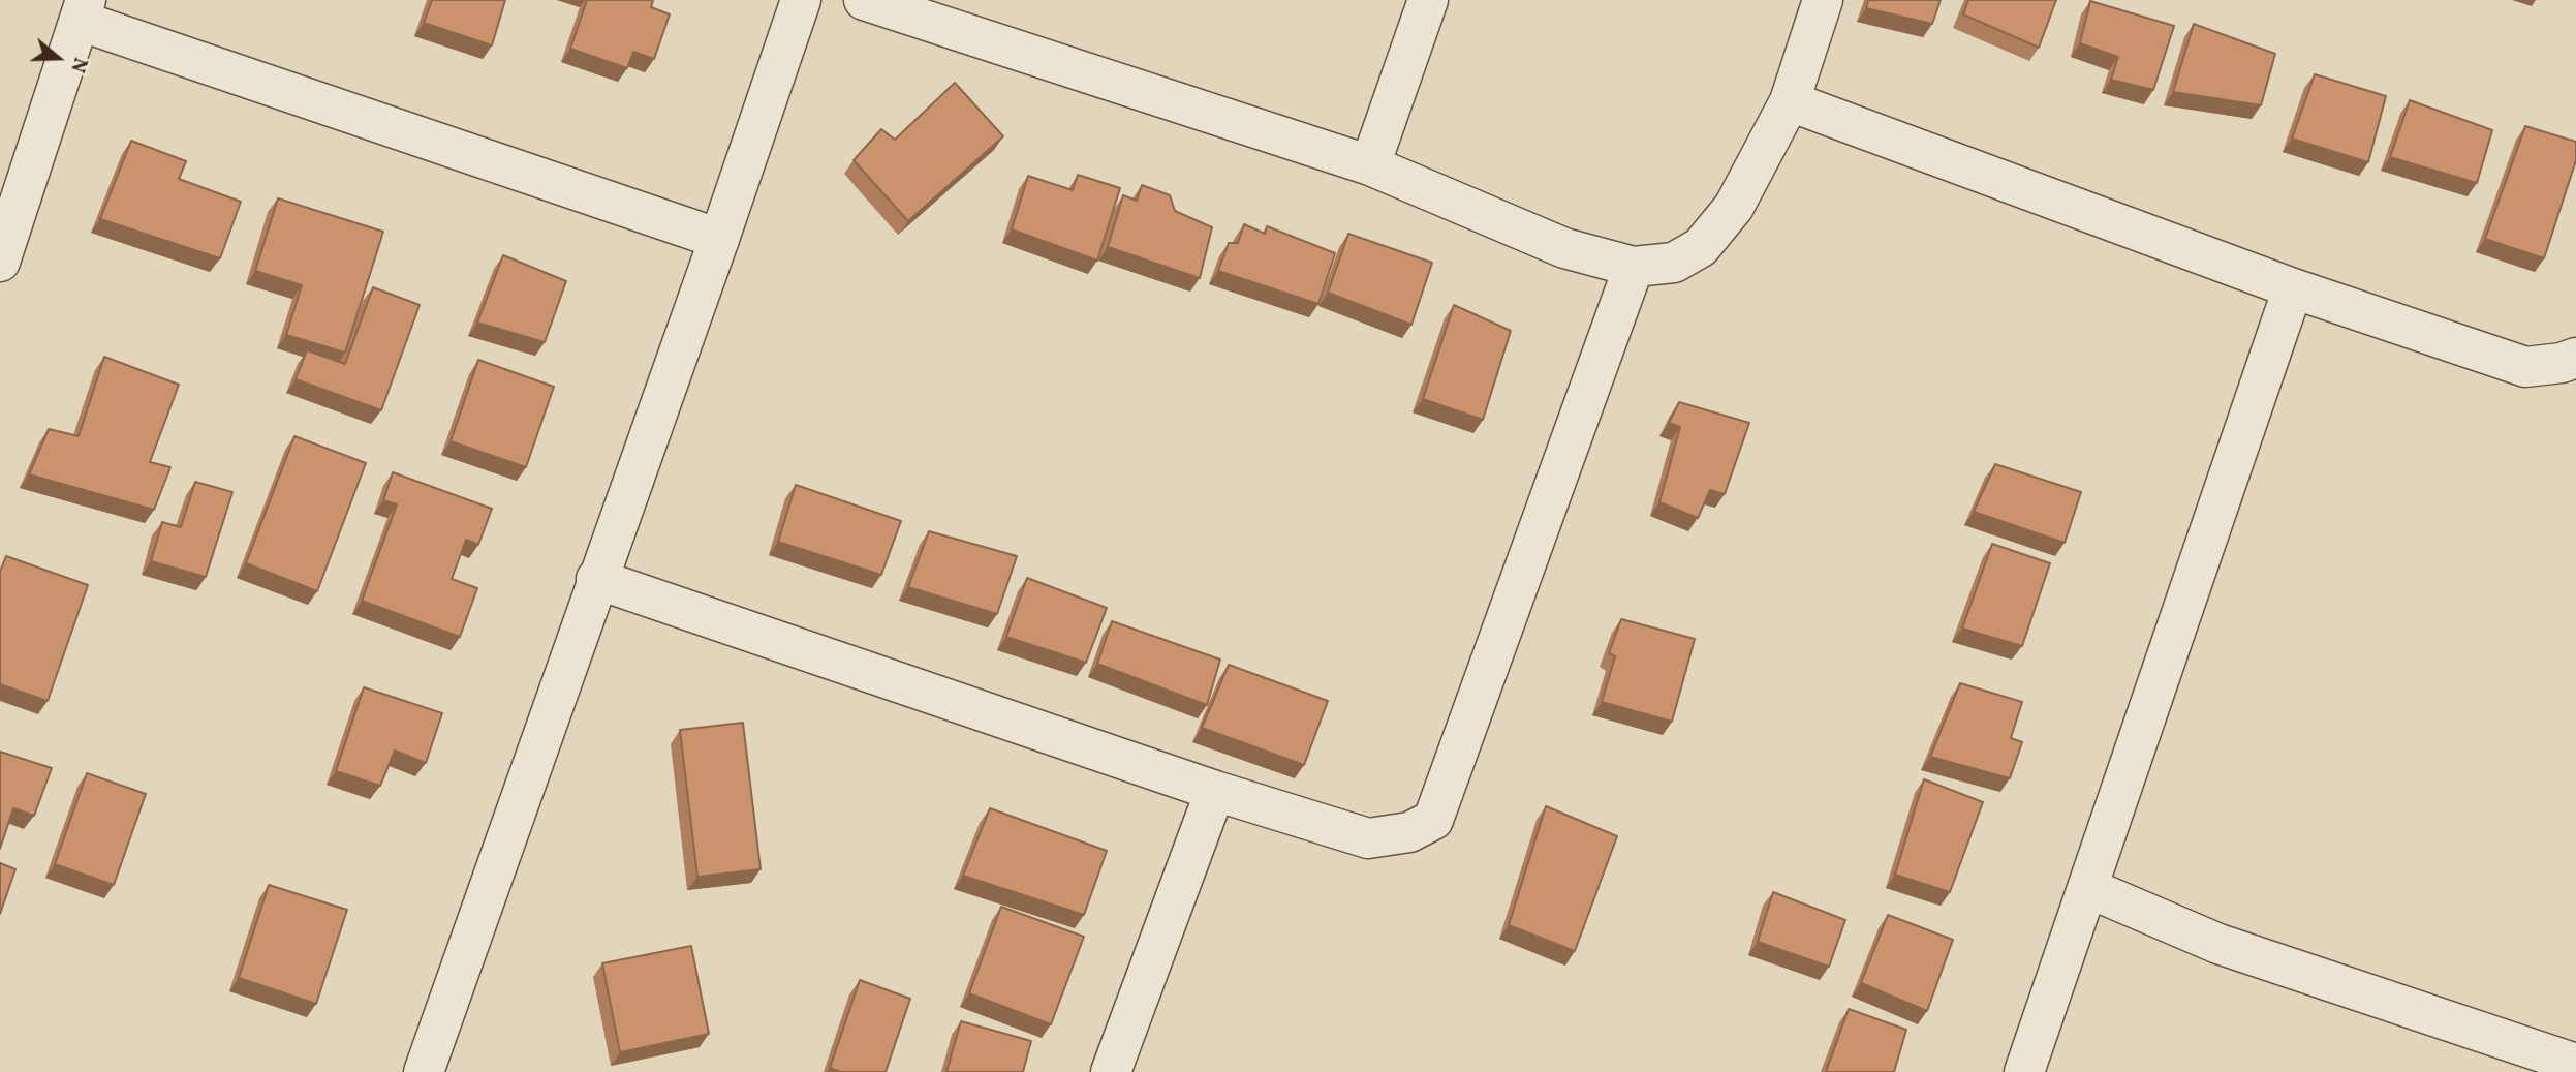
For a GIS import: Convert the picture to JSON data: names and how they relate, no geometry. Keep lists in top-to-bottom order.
{
  "north": "right"
}
